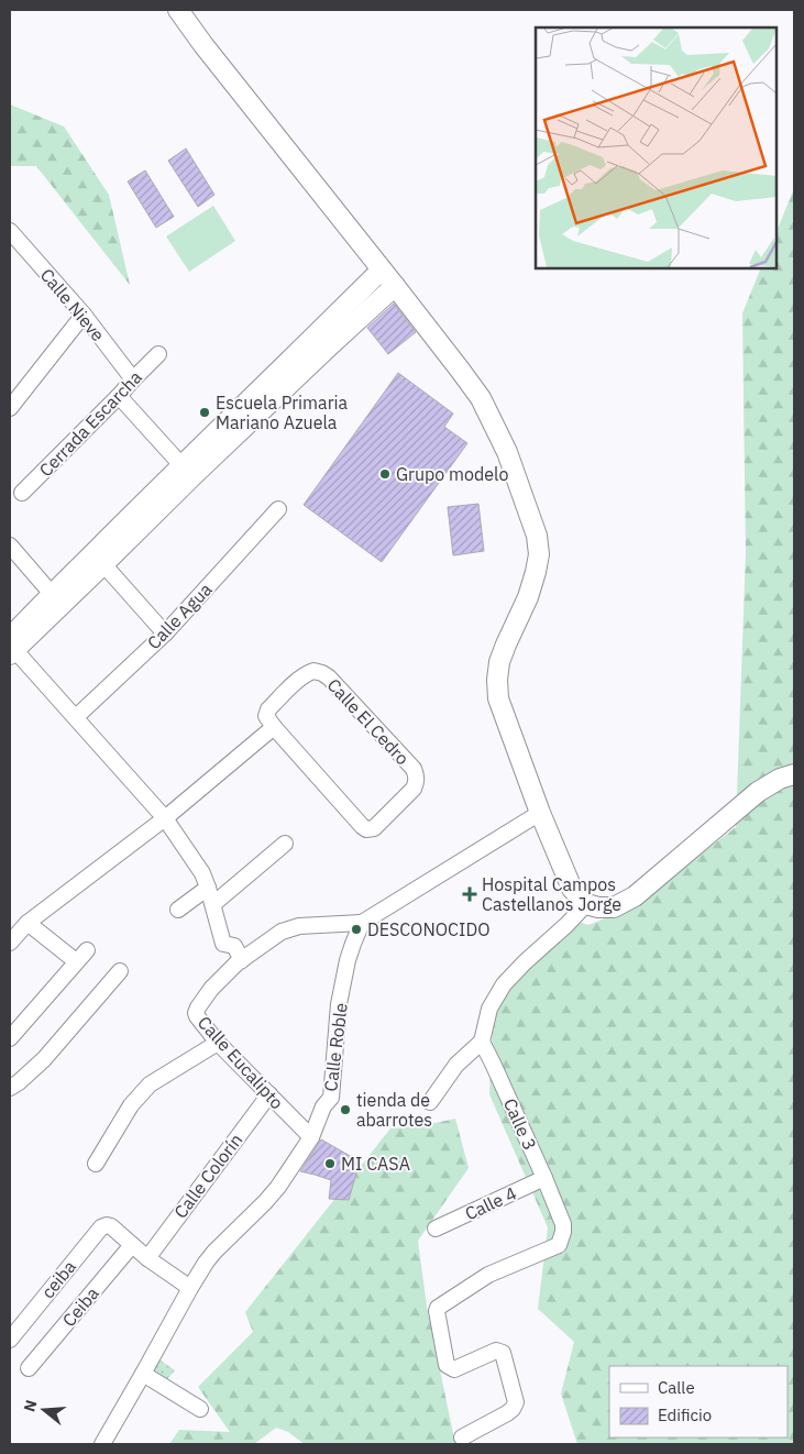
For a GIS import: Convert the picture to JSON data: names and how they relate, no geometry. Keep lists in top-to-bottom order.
{
  "streets": {
    "street": [
      "Calle Nieve",
      "Cerrada Escarcha",
      "Calle Agua",
      "Calle El Cedro",
      "Calle Roble",
      "Calle Eucalipto",
      "Calle 3",
      "Calle Colorín",
      "Calle 4",
      "ceiba",
      "Ceiba"
    ]
  },
  "crossings": [
    ["Calle Nieve", "Cerrada Escarcha"],
    ["Calle Roble", "Calle Eucalipto"],
    ["Calle Eucalipto", "Calle Colorín"],
    ["Calle 3", "Calle 4"],
    ["ceiba", "Ceiba"]
  ],
  "places": {
    "other": [
      "Escuela Primaria Mariano Azuela",
      "Grupo modelo",
      "DESCONOCIDO",
      "tienda de abarrotes",
      "MI CASA"
    ],
    "health": ["Hospital Campos Castellanos Jorge"]
  },
  "legend": ["Calle", "Edificio"],
  "north": "left"
}
